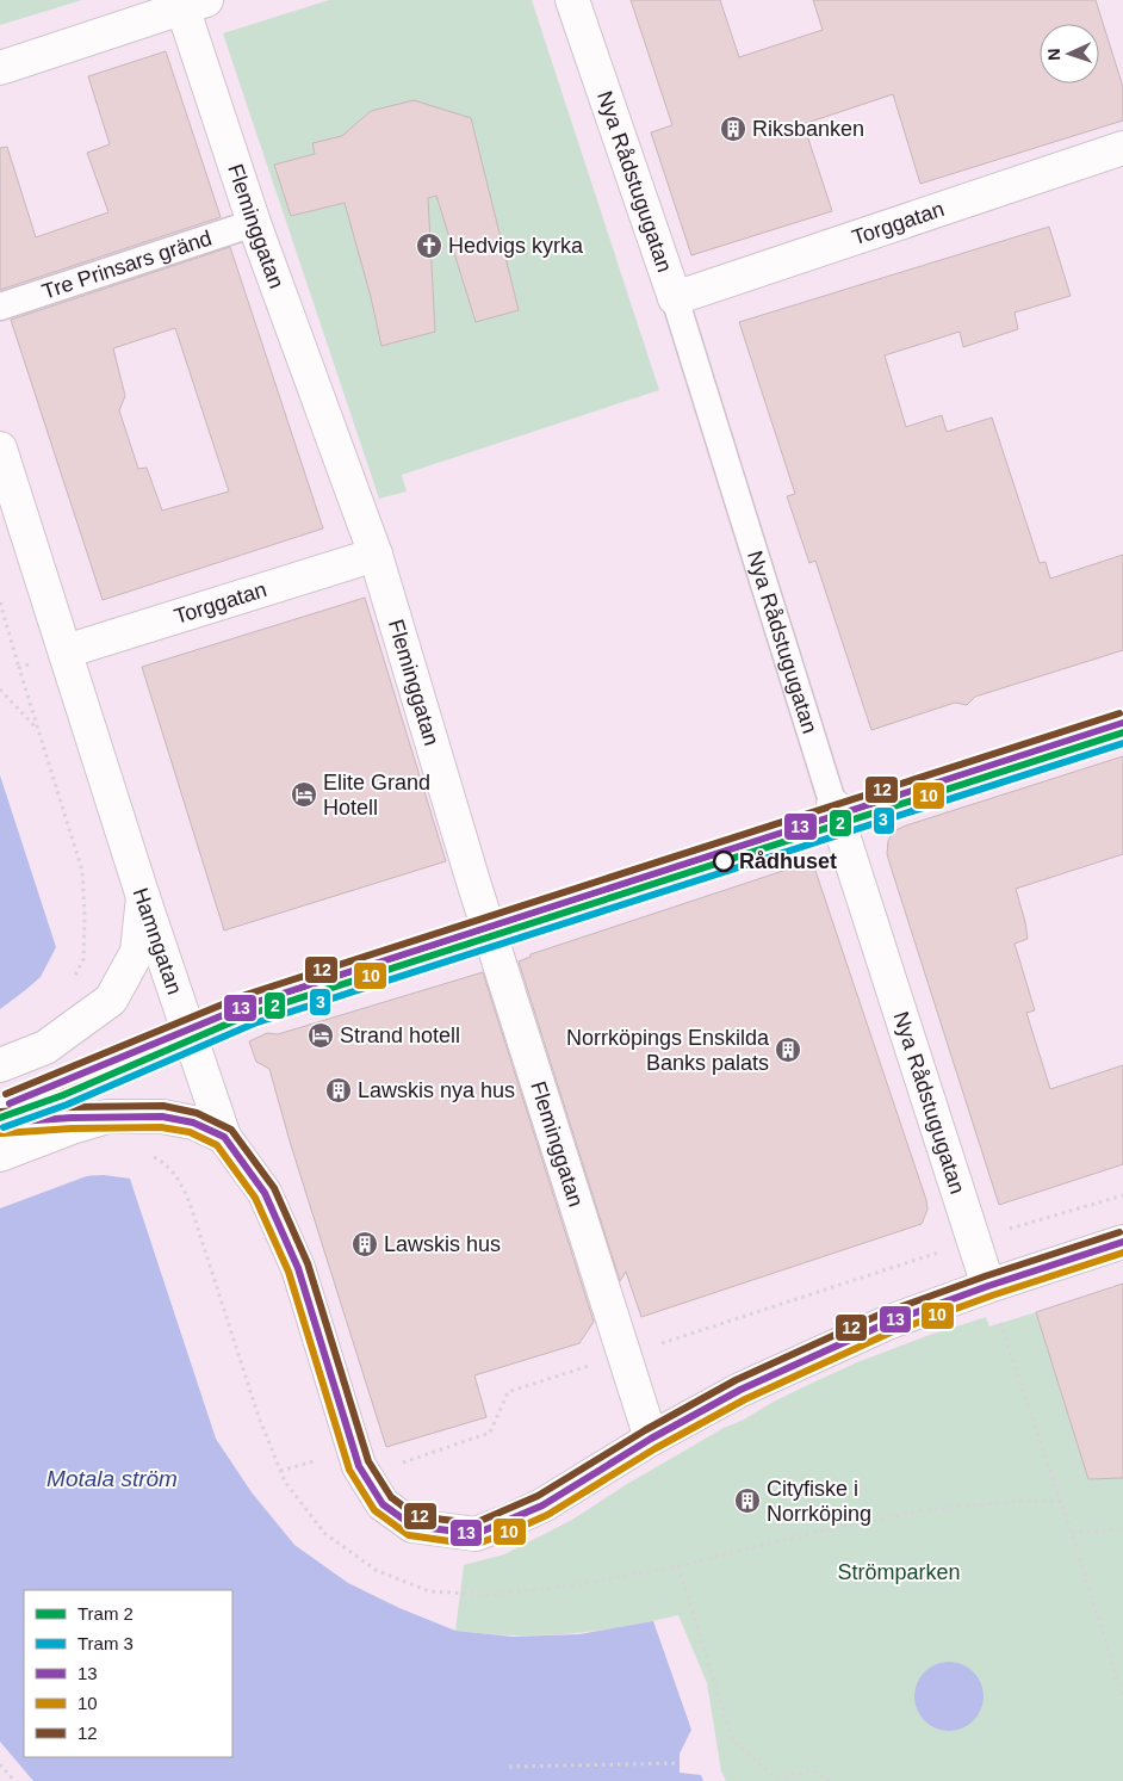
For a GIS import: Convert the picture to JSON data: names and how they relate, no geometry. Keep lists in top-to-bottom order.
{
  "streets": {
    "street": [
      "Nya Rådstugugatan",
      "Torggatan",
      "Fleminggatan",
      "Tre Prinsars gränd",
      "Hamngatan"
    ]
  },
  "crossings": [
    ["Nya Rådstugugatan", "Torggatan"],
    ["Nya Rådstugugatan", "Hamngatan"],
    ["Torggatan", "Fleminggatan"],
    ["Torggatan", "Hamngatan"],
    ["Fleminggatan", "Tre Prinsars gränd"],
    ["Fleminggatan", "Hamngatan"]
  ],
  "water": ["Motala ström"],
  "parks": ["Strömparken"],
  "places": {
    "building": [
      "Riksbanken",
      "Norrköpings Enskilda Banks palats",
      "Lawskis nya hus",
      "Lawskis hus",
      "Cityfiske i Norrköping"
    ],
    "church": ["Hedvigs kyrka"],
    "hotel": ["Elite Grand Hotell", "Strand hotell"],
    "other": ["Rådhuset"]
  },
  "lines": [
    "transit line 12",
    "transit line 13",
    "tram line 2",
    "transit line 10",
    "tram line 3"
  ],
  "legend": [
    "Tram 2",
    "Tram 3",
    "13",
    "10",
    "12"
  ],
  "north": "left"
}
